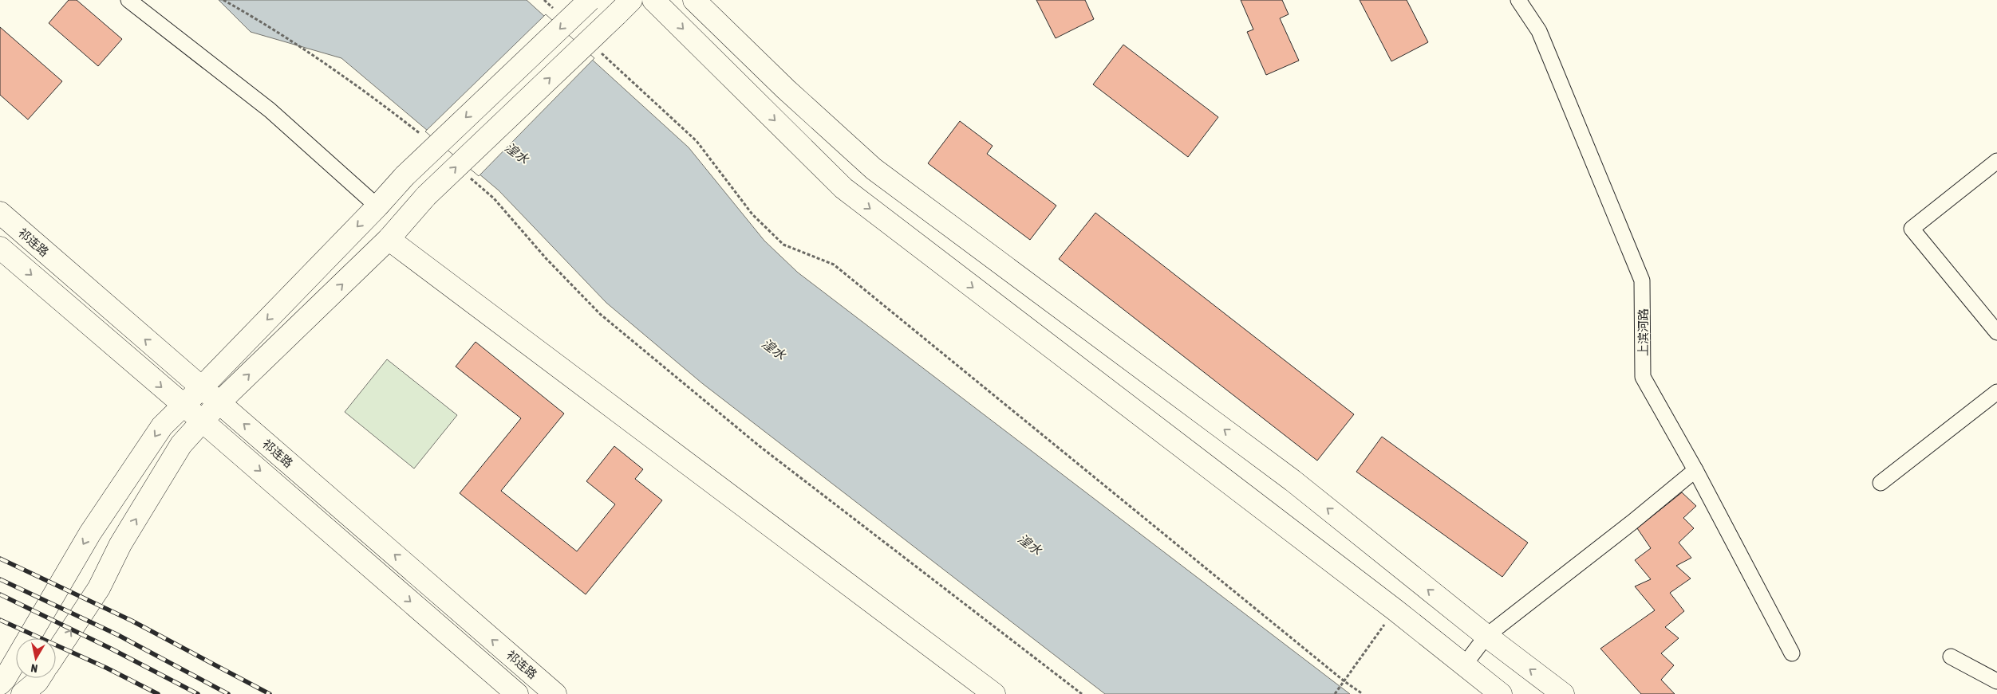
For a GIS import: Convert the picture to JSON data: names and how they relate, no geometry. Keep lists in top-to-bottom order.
{
  "streets": {
    "main road": ["祁连路"],
    "street": ["上滨河路"]
  },
  "water": ["湟水"],
  "north": "bottom"
}
